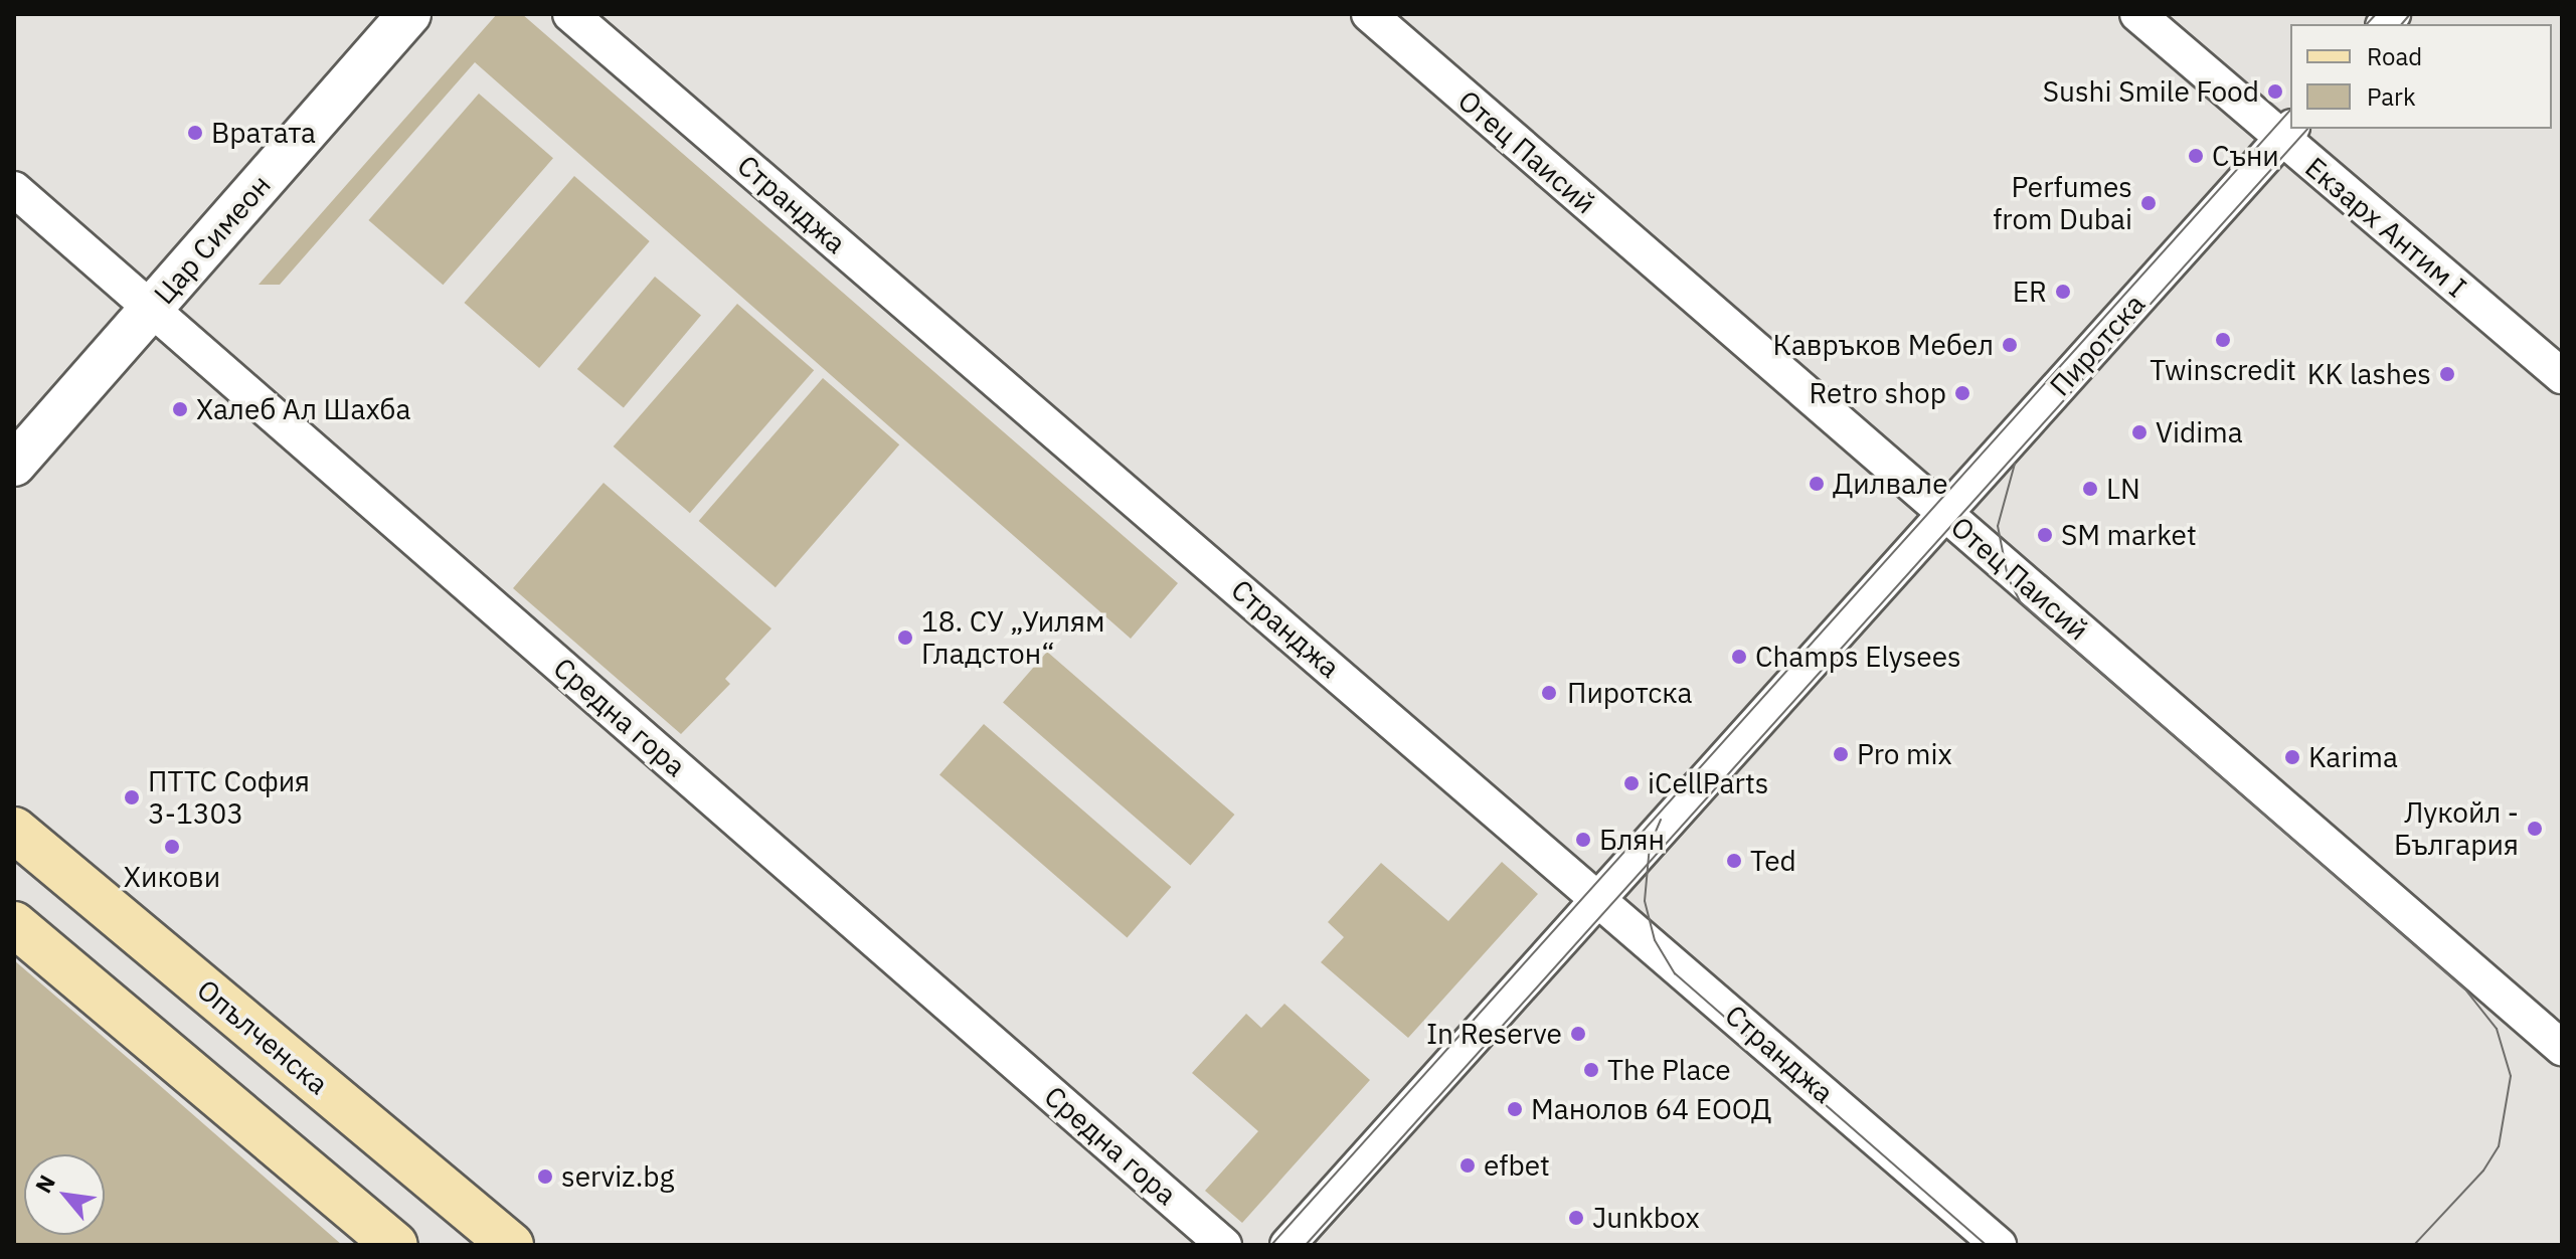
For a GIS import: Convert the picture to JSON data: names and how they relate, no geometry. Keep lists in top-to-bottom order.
{
  "streets": {
    "main road": ["Опълченска"],
    "street": [
      "Отец Паисий",
      "Странджа",
      "Екзарх Антим I",
      "Цар Симеон",
      "Пиротска",
      "Средна гора"
    ]
  },
  "crossings": [
    ["Отец Паисий", "Пиротска"],
    ["Странджа", "Пиротска"],
    ["Екзарх Антим I", "Пиротска"],
    ["Цар Симеон", "Средна гора"]
  ],
  "places": [
    "Sushi Smile Food",
    "Вратата",
    "Съни",
    "Perfumes from Dubai",
    "ER",
    "Twinscredit",
    "Кавръков Мебел",
    "KK lashes",
    "Retro shop",
    "Халеб Ал Шахба",
    "Vidima",
    "Дилвале",
    "LN",
    "SM market",
    "18. СУ „Уилям Гладстон“",
    "Champs Elysees",
    "Пиротска",
    "Pro mix",
    "Karima",
    "iCellParts",
    "ПТТС София 3-1303",
    "Лукойл - България",
    "Блян",
    "Хикови",
    "Ted",
    "In Reserve",
    "The Place",
    "Манолов 64 ЕООД",
    "efbet",
    "serviz.bg",
    "Junkbox"
  ],
  "legend": ["Road", "Park"],
  "north": "top left"
}
